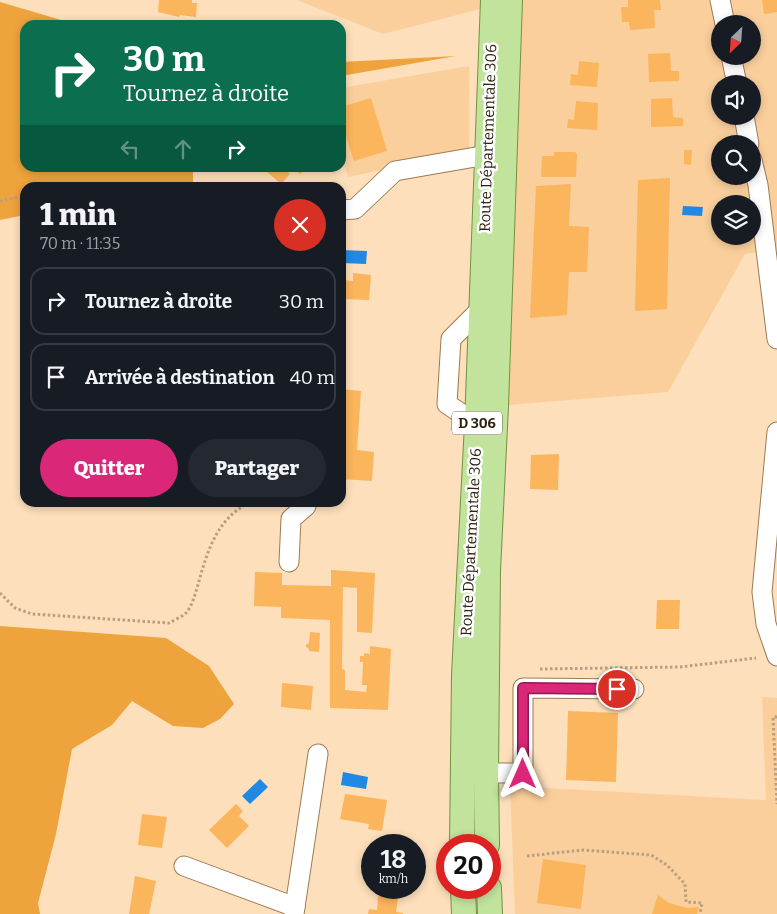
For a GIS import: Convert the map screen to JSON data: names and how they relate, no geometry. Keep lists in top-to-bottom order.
{
  "streets": {
    "main road": ["Route Départementale 306", "D 306"]
  },
  "north": "bottom left",
  "page": {
    "turn": ["30 m", "Tournez à droite"],
    "heading": ["1 min", "70 m · 11:35"],
    "list": [
      {
        "name": "Tournez à droite",
        "value": "30 m"
      },
      {
        "name": "Arrivée à destination",
        "value": "40 m"
      }
    ],
    "buttons": ["Quitter", "Partager"],
    "speed": "18 km/h",
    "limit": "20"
  }
}
